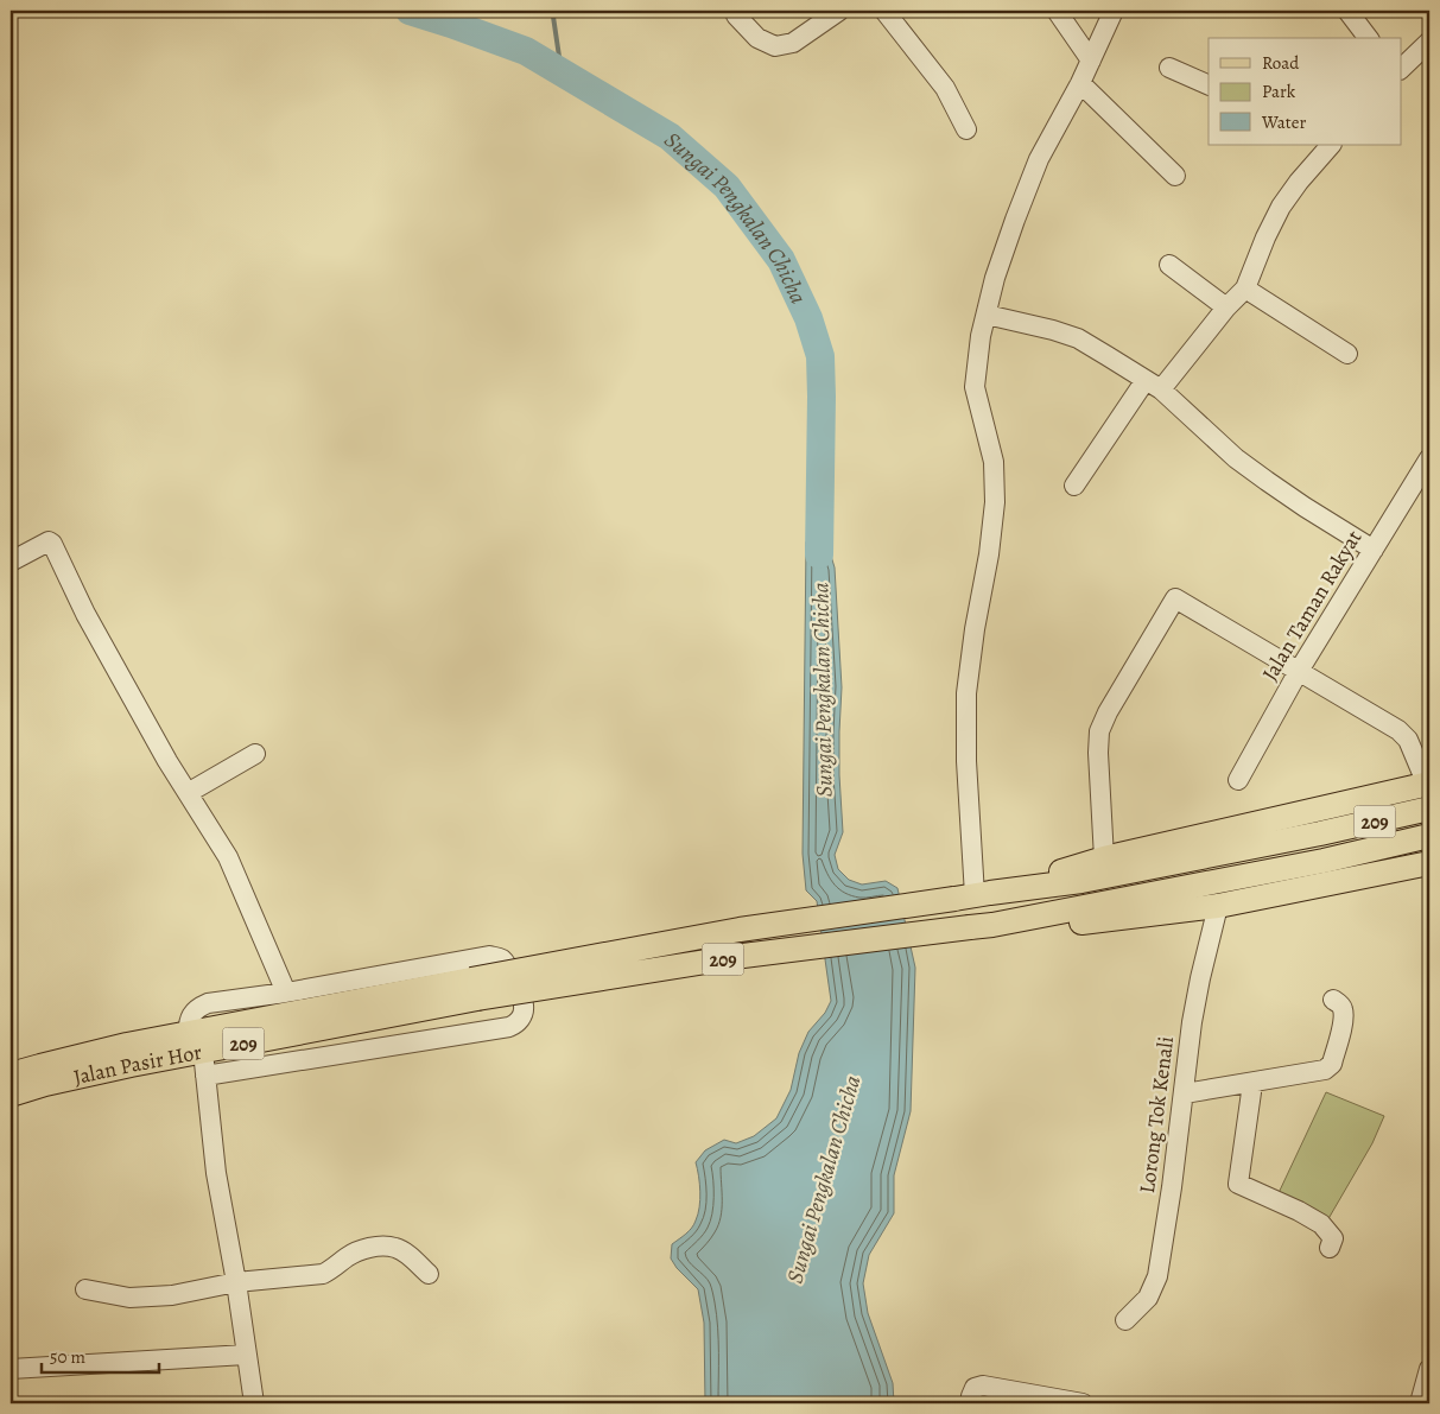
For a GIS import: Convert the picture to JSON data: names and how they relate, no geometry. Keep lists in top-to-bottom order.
{
  "streets": {
    "main road": ["209", "Jalan Pasir Hor"],
    "street": ["Jalan Taman Rakyat", "Lorong Tok Kenali"]
  },
  "crossings": [
    ["209", "Jalan Pasir Hor"]
  ],
  "water": ["Sungai Pengkalan Chicha"],
  "legend": ["Road", "Park", "Water"],
  "scale_bar": "50 m"
}
